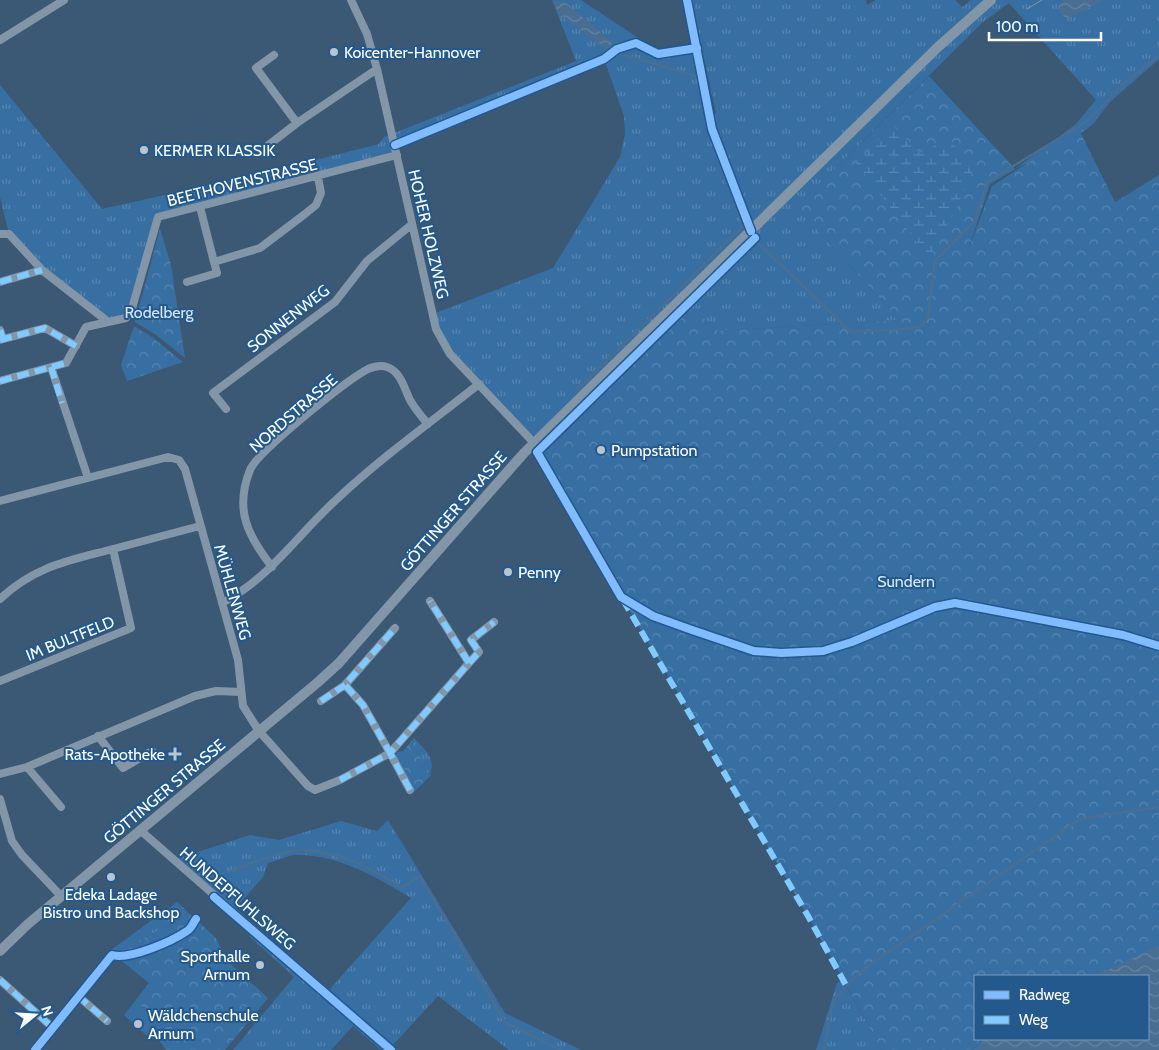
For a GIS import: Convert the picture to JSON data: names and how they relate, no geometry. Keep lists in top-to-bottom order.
{
  "streets": {
    "street": [
      "BEETHOVENSTRASSE",
      "HOHER HOLZWEG",
      "SONNENWEG",
      "NORDSTRASSE",
      "GÖTTINGER STRASSE",
      "MÜHLENWEG",
      "IM BULTFELD",
      "HUNDEPFUHLSWEG"
    ]
  },
  "crossings": [
    ["BEETHOVENSTRASSE", "HOHER HOLZWEG"],
    ["HOHER HOLZWEG", "SONNENWEG"],
    ["HOHER HOLZWEG", "GÖTTINGER STRASSE"],
    ["GÖTTINGER STRASSE", "MÜHLENWEG"],
    ["GÖTTINGER STRASSE", "HUNDEPFUHLSWEG"]
  ],
  "parks": ["Rodelberg", "Sundern"],
  "places": {
    "other": [
      "Koicenter-Hannover",
      "KERMER KLASSIK",
      "Pumpstation",
      "Penny",
      "Edeka Ladage Bistro und Backshop",
      "Sporthalle Arnum",
      "Wäldchenschule Arnum"
    ],
    "health": ["Rats-Apotheke"]
  },
  "legend": ["Radweg", "Weg"],
  "scale_bar": "100 m",
  "north": "right"
}
